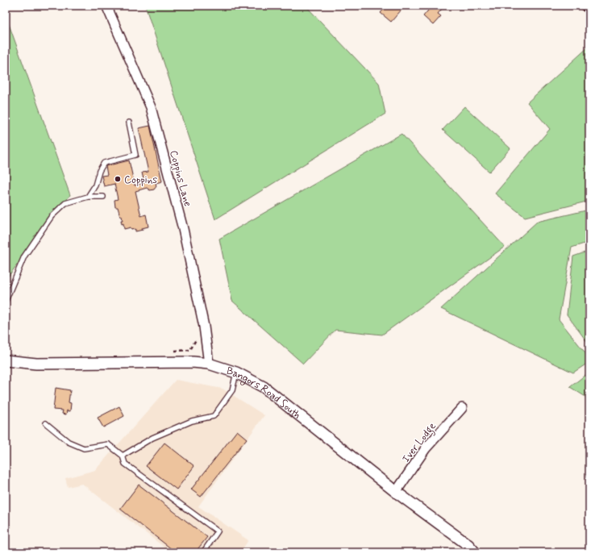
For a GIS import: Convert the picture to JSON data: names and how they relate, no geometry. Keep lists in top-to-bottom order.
{
  "streets": {
    "street": ["Coppins Lane", "Bangors Road South", "Iver Lodge"]
  },
  "crossings": [
    ["Coppins Lane", "Bangors Road South"],
    ["Bangors Road South", "Iver Lodge"]
  ],
  "places": ["Coppins"]
}
